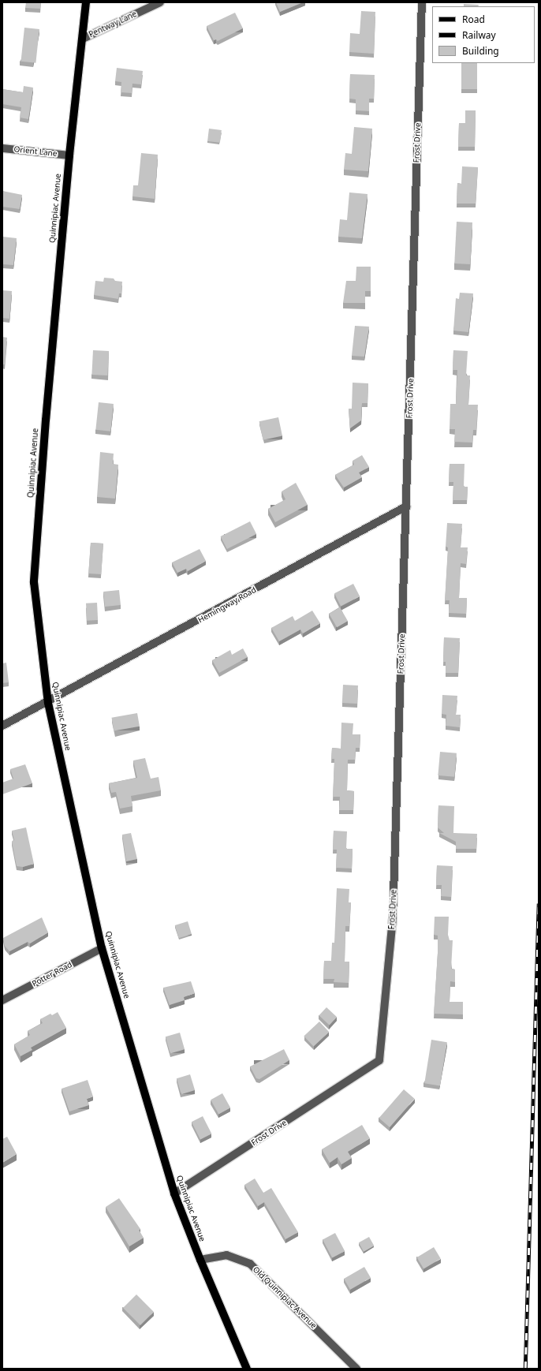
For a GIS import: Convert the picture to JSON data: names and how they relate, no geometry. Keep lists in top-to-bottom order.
{
  "streets": {
    "main road": ["Quinnipiac Avenue"],
    "street": [
      "Pentway Lane",
      "Frost Drive",
      "Orient Lane",
      "Hemingway Road",
      "Potter Road",
      "Old Quinnipiac Avenue"
    ]
  },
  "crossings": [
    ["Pentway Lane", "Quinnipiac Avenue"],
    ["Frost Drive", "Quinnipiac Avenue"],
    ["Frost Drive", "Hemingway Road"],
    ["Orient Lane", "Quinnipiac Avenue"],
    ["Quinnipiac Avenue", "Hemingway Road"],
    ["Quinnipiac Avenue", "Potter Road"],
    ["Quinnipiac Avenue", "Old Quinnipiac Avenue"]
  ],
  "legend": ["Road", "Railway", "Building"]
}
